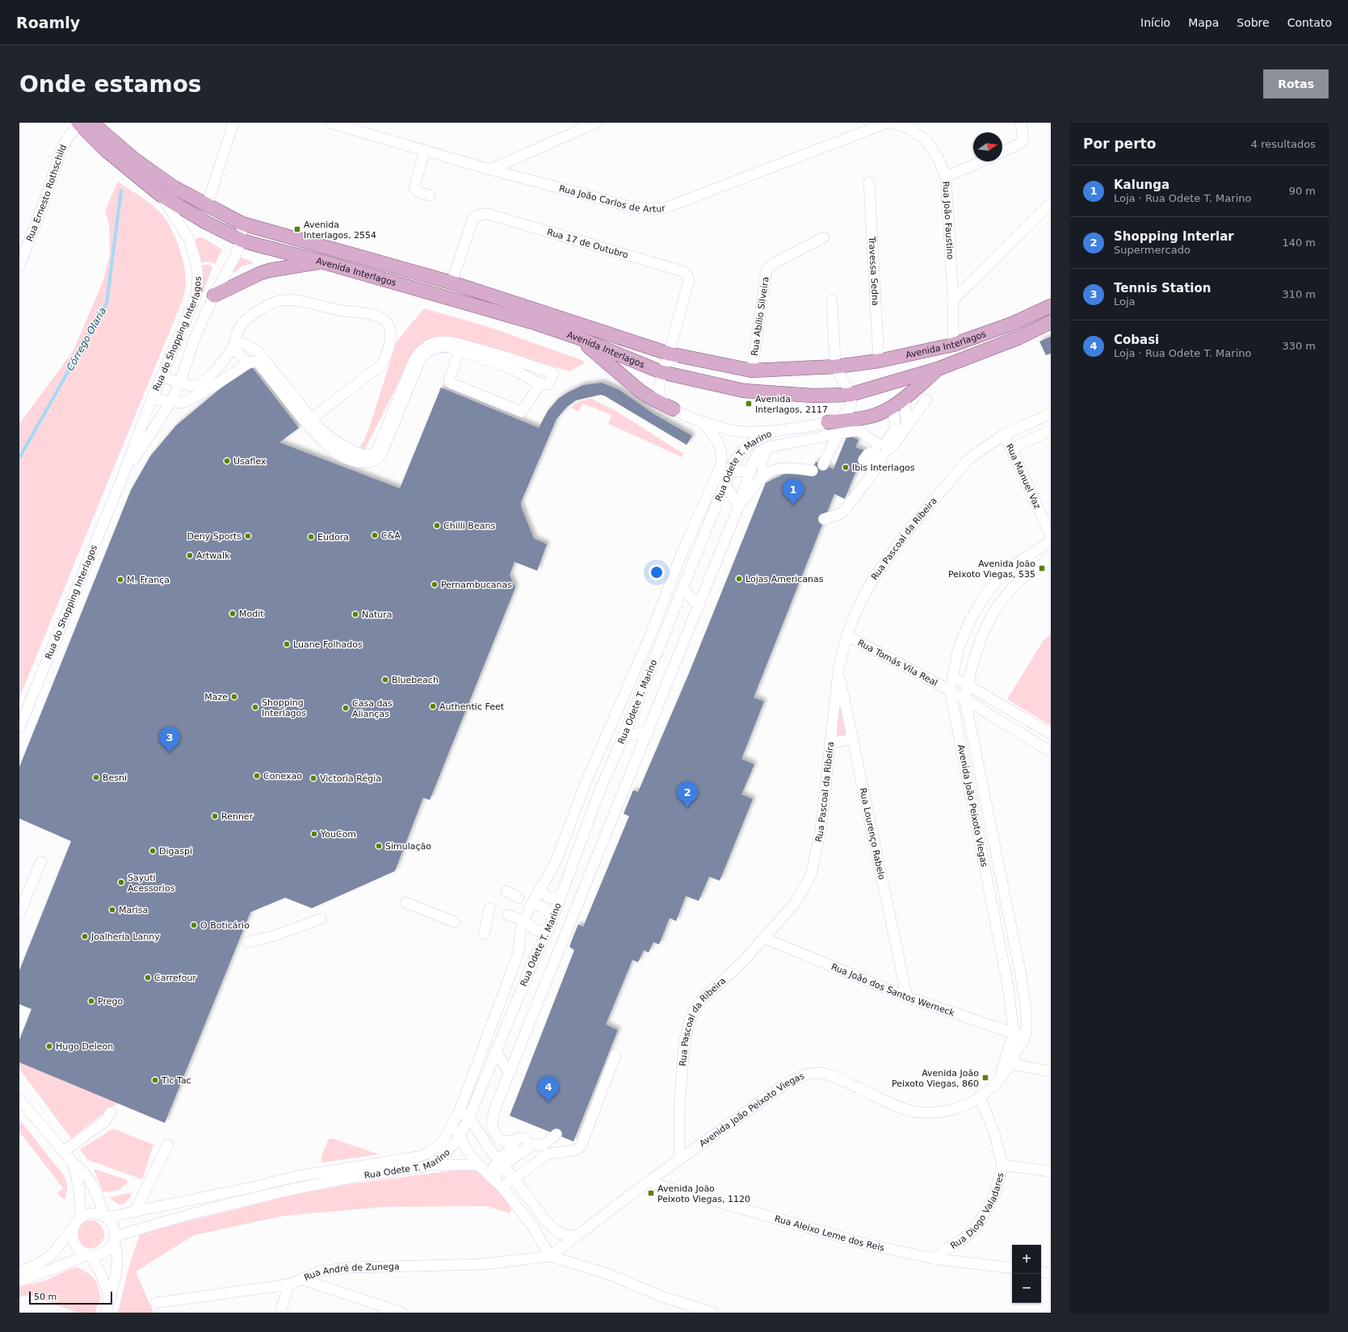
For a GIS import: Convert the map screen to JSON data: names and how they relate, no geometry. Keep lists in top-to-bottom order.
{
  "streets": {
    "main road": ["Avenida Interlagos"],
    "street": [
      "Rua Ernesto Rothschild",
      "Rua João Carlos de Artur",
      "Rua João Faustino",
      "Rua 17 de Outubro",
      "Travessa Sedna",
      "Rua Abílio Silveira",
      "Rua do Shopping Interlagos",
      "Rua Odete T. Marino",
      "Rua Manuel Vaz",
      "Rua Pascoal da Ribeira",
      "Rua Tomás Vila Real",
      "Avenida João Peixoto Viegas",
      "Rua Lourenço Rabelo",
      "Rua João dos Santos Werneck",
      "Rua Diogo Valadares",
      "Rua Aleixo Leme dos Reis",
      "Rua André de Zunega"
    ]
  },
  "crossings": [
    ["Rua Ernesto Rothschild", "Avenida Interlagos"],
    ["Rua João Faustino", "Avenida Interlagos"],
    ["Rua 17 de Outubro", "Avenida Interlagos"],
    ["Avenida Interlagos", "Travessa Sedna"],
    ["Avenida Interlagos", "Rua Abílio Silveira"],
    ["Avenida Interlagos", "Rua do Shopping Interlagos"],
    ["Rua Manuel Vaz", "Rua Pascoal da Ribeira"],
    ["Rua Pascoal da Ribeira", "Rua Tomás Vila Real"],
    ["Rua Pascoal da Ribeira", "Avenida João Peixoto Viegas"],
    ["Rua Pascoal da Ribeira", "Rua Lourenço Rabelo"],
    ["Rua Pascoal da Ribeira", "Rua João dos Santos Werneck"],
    ["Rua Tomás Vila Real", "Avenida João Peixoto Viegas"],
    ["Avenida João Peixoto Viegas", "Rua João dos Santos Werneck"],
    ["Avenida João Peixoto Viegas", "Rua Diogo Valadares"],
    ["Avenida João Peixoto Viegas", "Rua Aleixo Leme dos Reis"],
    ["Avenida João Peixoto Viegas", "Rua André de Zunega"],
    ["Rua Lourenço Rabelo", "Rua João dos Santos Werneck"],
    ["Rua Diogo Valadares", "Rua Aleixo Leme dos Reis"]
  ],
  "water": ["Córrego Olaria"],
  "places": {
    "transit": [
      "Avenida Interlagos, 2554",
      "Avenida Interlagos, 2117",
      "Avenida João Peixoto Viegas, 535",
      "Avenida João Peixoto Viegas, 860",
      "Avenida João Peixoto Viegas, 1120"
    ],
    "other": [
      "Usaflex",
      "Ibis Interlagos",
      "Chilli Beans",
      "C&A",
      "Deny Sports",
      "Eudora",
      "Artwalk",
      "Lojas Americanas",
      "M. França",
      "Pernambucanas",
      "Modit",
      "Natura",
      "Luane Folhados",
      "Bluebeach",
      "Maze",
      "Authentic Feet",
      "Shopping Interlagos",
      "Casa das Alianças",
      "Conexao",
      "Besni",
      "Victoria Régia",
      "Renner",
      "YouCom",
      "Simulação",
      "Digaspi",
      "Sayuti Acessorios",
      "Marisa",
      "O Boticário",
      "Joalheria Lanny",
      "Carrefour",
      "Prego",
      "Hugo Deleon",
      "Tic Tac"
    ]
  },
  "scale_bar": "50 m",
  "north": "right",
  "page": {
    "header": "Roamly",
    "nav": [
      "Início",
      "Mapa",
      "Sobre",
      "Contato"
    ],
    "buttons": "Rotas",
    "title": "Onde estamos",
    "heading": ["Por perto", "4 resultados"],
    "list": [
      {
        "mark": "1",
        "name": "Kalunga",
        "note": "Loja · Rua Odete T. Marino",
        "value": "90 m"
      },
      {
        "mark": "2",
        "name": "Shopping Interlar",
        "note": "Supermercado",
        "value": "140 m"
      },
      {
        "mark": "3",
        "name": "Tennis Station",
        "note": "Loja",
        "value": "310 m"
      },
      {
        "mark": "4",
        "name": "Cobasi",
        "note": "Loja · Rua Odete T. Marino",
        "value": "330 m"
      }
    ],
    "pins": [
      "1",
      "3",
      "2",
      "4"
    ],
    "map_buttons": ["+", "−"],
    "scale": "50 m"
  }
}
